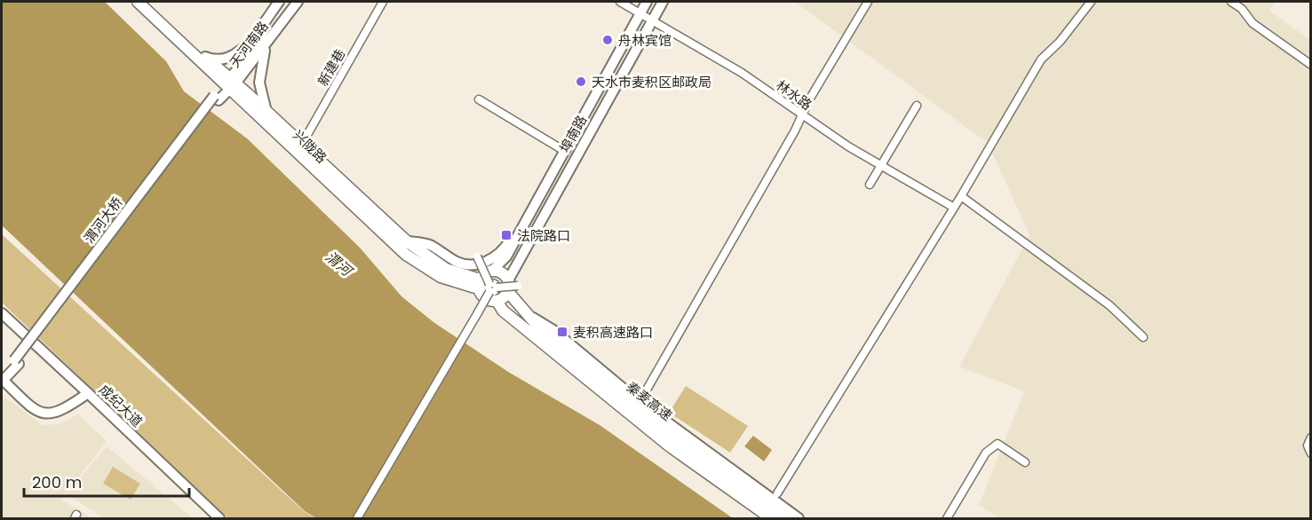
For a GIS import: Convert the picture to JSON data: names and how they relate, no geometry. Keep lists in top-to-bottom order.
{
  "streets": {
    "highway": ["兴陇路", "秦麦高速"],
    "main road": [
      "天河南路",
      "埠南路",
      "渭河大桥",
      "成纪大道"
    ],
    "street": ["新建巷", "林水路"]
  },
  "crossings": [
    ["天河南路", "兴陇路"],
    ["天河南路", "渭河大桥"],
    ["新建巷", "兴陇路"],
    ["林水路", "埠南路"],
    ["埠南路", "秦麦高速"],
    ["兴陇路", "秦麦高速"]
  ],
  "water": ["渭河"],
  "places": {
    "other": ["舟林宾馆", "天水市麦积区邮政局"],
    "transit": ["法院路口", "麦积高速路口"]
  },
  "scale_bar": "200 m"
}
